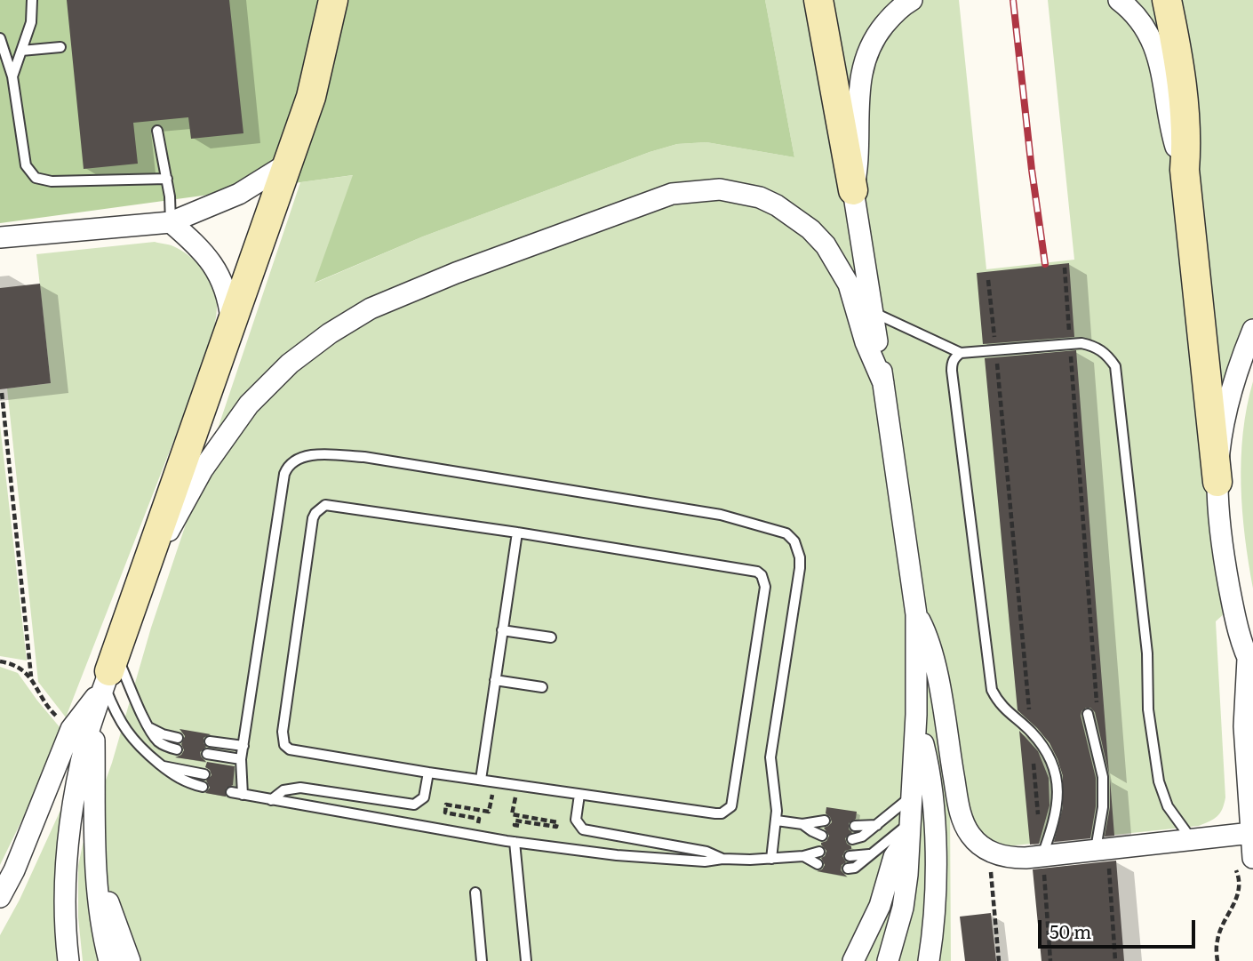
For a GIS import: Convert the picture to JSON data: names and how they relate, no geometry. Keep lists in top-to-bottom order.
{
  "scale_bar": "50 m"
}
